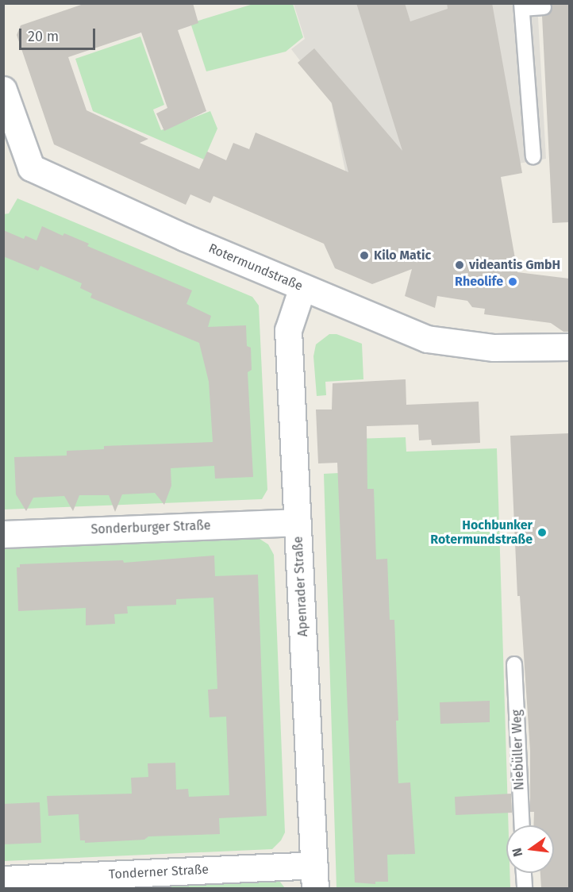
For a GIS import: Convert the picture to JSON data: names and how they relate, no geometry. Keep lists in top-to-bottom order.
{
  "streets": {
    "street": [
      "Rotermundstraße",
      "Sonderburger Straße",
      "Apenrader Straße",
      "Tonderner Straße"
    ],
    "lane": ["Niebüller Weg"]
  },
  "crossings": [
    ["Rotermundstraße", "Apenrader Straße"],
    ["Sonderburger Straße", "Apenrader Straße"],
    ["Apenrader Straße", "Tonderner Straße"]
  ],
  "places": [
    "Kilo Matic",
    "videantis GmbH",
    "Rheolife",
    "Hochbunker Rotermundstraße"
  ],
  "scale_bar": "20 m",
  "north": "left"
}
